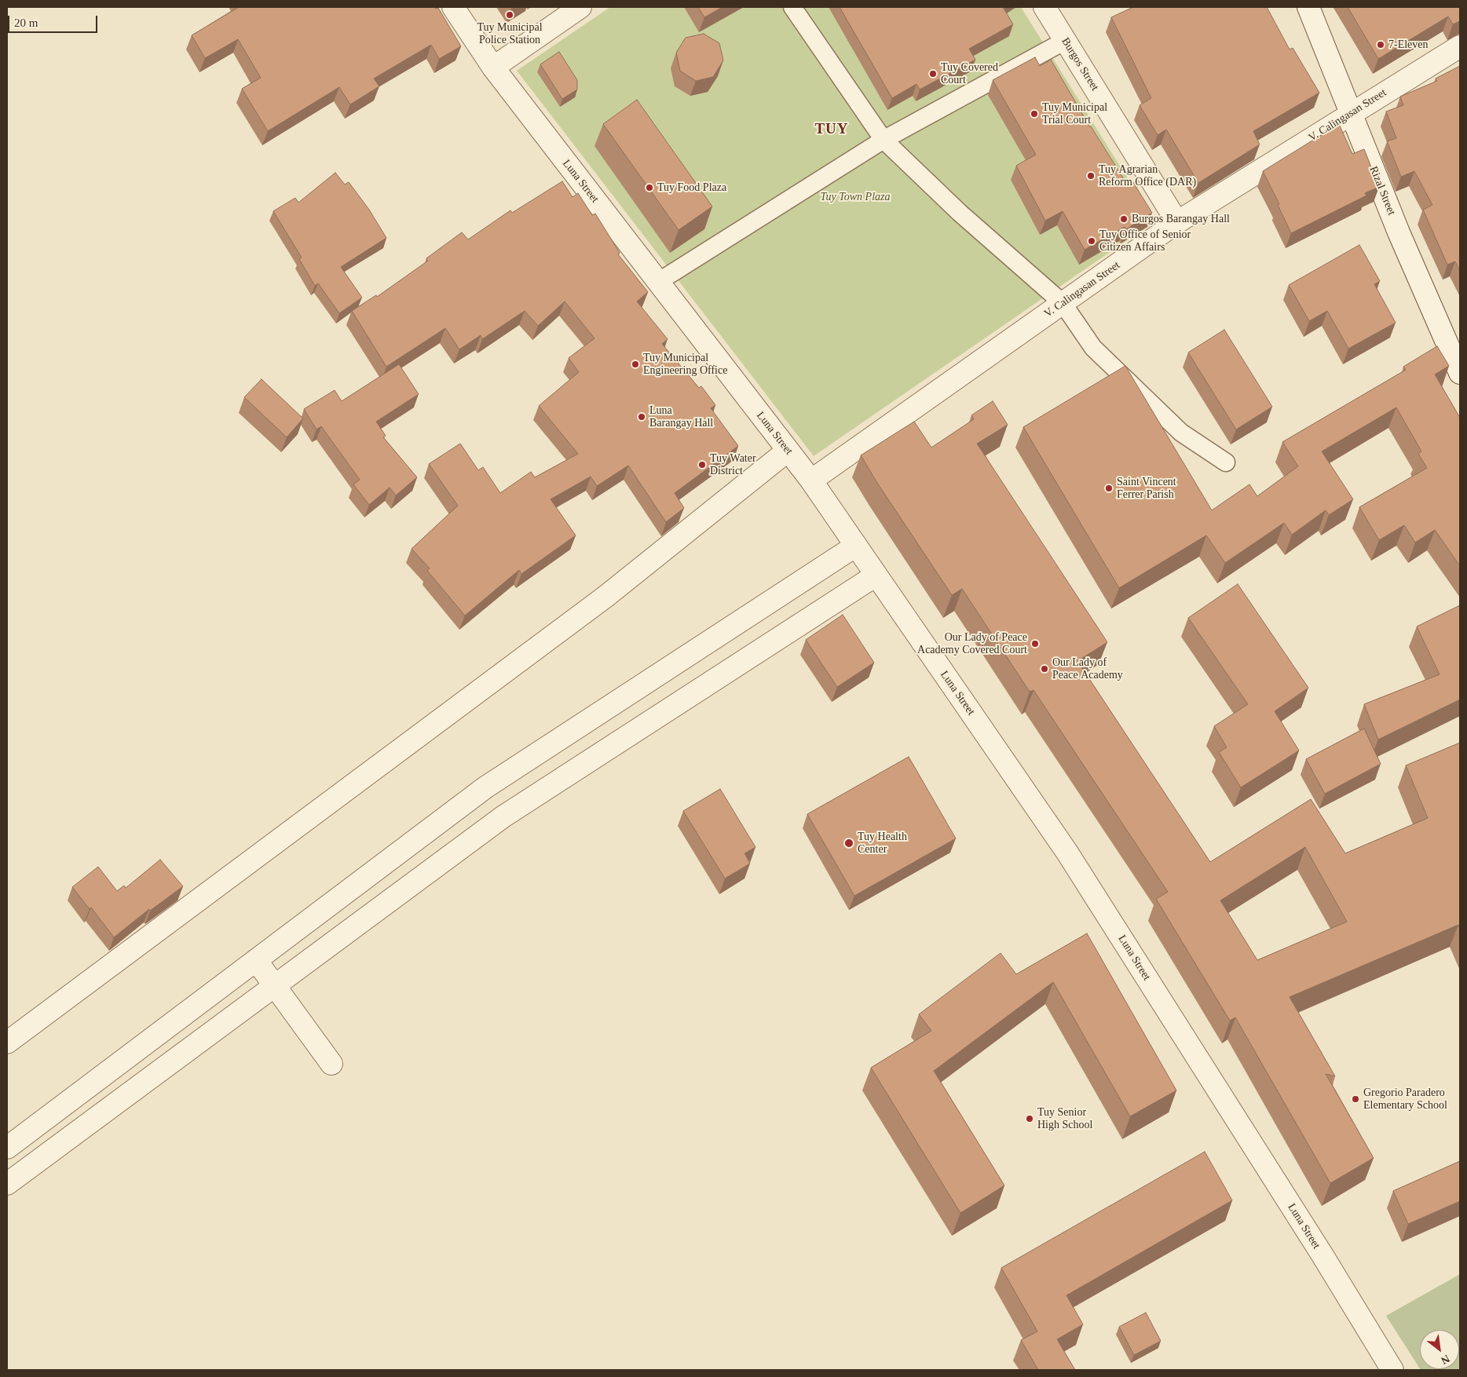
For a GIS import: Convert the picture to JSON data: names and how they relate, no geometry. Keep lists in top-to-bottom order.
{
  "streets": {
    "street": [
      "Burgos Street",
      "V. Calingasan Street",
      "Luna Street",
      "Rizal Street"
    ]
  },
  "crossings": [
    ["Burgos Street", "V. Calingasan Street"],
    ["V. Calingasan Street", "Luna Street"],
    ["V. Calingasan Street", "Rizal Street"]
  ],
  "districts": ["TUY"],
  "parks": ["Tuy Town Plaza"],
  "places": [
    "Tuy Municipal Police Station",
    "7-Eleven",
    "Tuy Covered Court",
    "Tuy Municipal Trial Court",
    "Tuy Agrarian Reform Office (DAR)",
    "Tuy Food Plaza",
    "Burgos Barangay Hall",
    "Tuy Office of Senior Citizen Affairs",
    "Tuy Municipal Engineering Office",
    "Luna Barangay Hall",
    "Tuy Water District",
    "Saint Vincent Ferrer Parish",
    "Our Lady of Peace Academy Covered Court",
    "Our Lady of Peace Academy",
    "Tuy Health Center",
    "Gregorio Paradero Elementary School",
    "Tuy Senior High School"
  ],
  "scale_bar": "20 m",
  "north": "bottom right"
}
